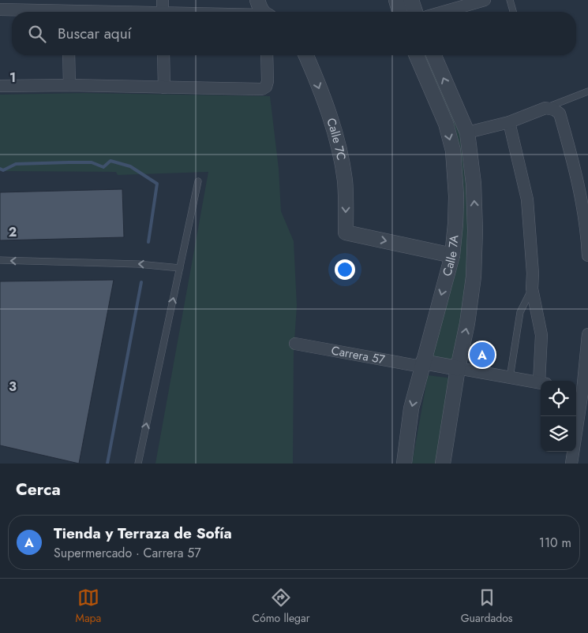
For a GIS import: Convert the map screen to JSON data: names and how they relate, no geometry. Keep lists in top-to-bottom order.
{
  "streets": {
    "street": ["Calle 7C", "Calle 7A", "Carrera 57"]
  },
  "crossings": [
    ["Calle 7C", "Calle 7A"],
    ["Calle 7A", "Carrera 57"]
  ],
  "one_way": ["Calle 7C"],
  "page": {
    "search": "Buscar aquí",
    "pins": "A",
    "heading": "Cerca",
    "list": [
      {
        "mark": "A",
        "name": "Tienda y Terraza de Sofía",
        "note": "Supermercado · Carrera 57",
        "value": "110 m"
      }
    ],
    "nav": ["Mapa", "Cómo llegar", "Guardados"]
  },
  "grid": {
    "rows": ["1", "2", "3"]
  }
}
